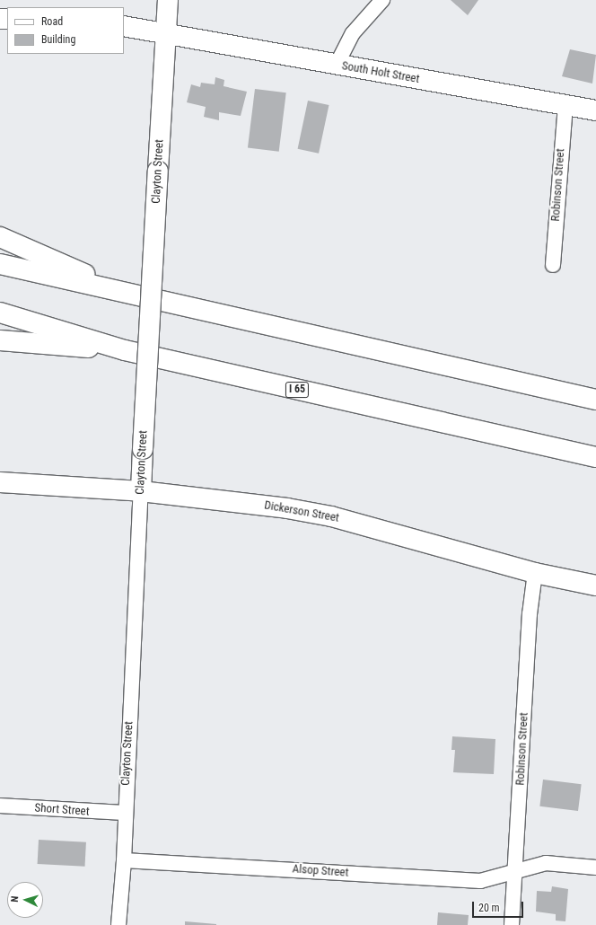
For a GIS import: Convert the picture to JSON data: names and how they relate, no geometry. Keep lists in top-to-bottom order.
{
  "streets": {
    "main road": [
      "South Holt Street",
      "Clayton Street",
      "I 65",
      "Dickerson Street"
    ],
    "street": ["Robinson Street", "Short Street", "Alsop Street"]
  },
  "crossings": [
    ["South Holt Street", "Clayton Street"],
    ["South Holt Street", "Robinson Street"],
    ["Clayton Street", "Dickerson Street"],
    ["Clayton Street", "Short Street"],
    ["Clayton Street", "Alsop Street"],
    ["Robinson Street", "Dickerson Street"],
    ["Robinson Street", "Alsop Street"]
  ],
  "legend": ["Road", "Building"],
  "scale_bar": "20 m",
  "north": "left"
}
